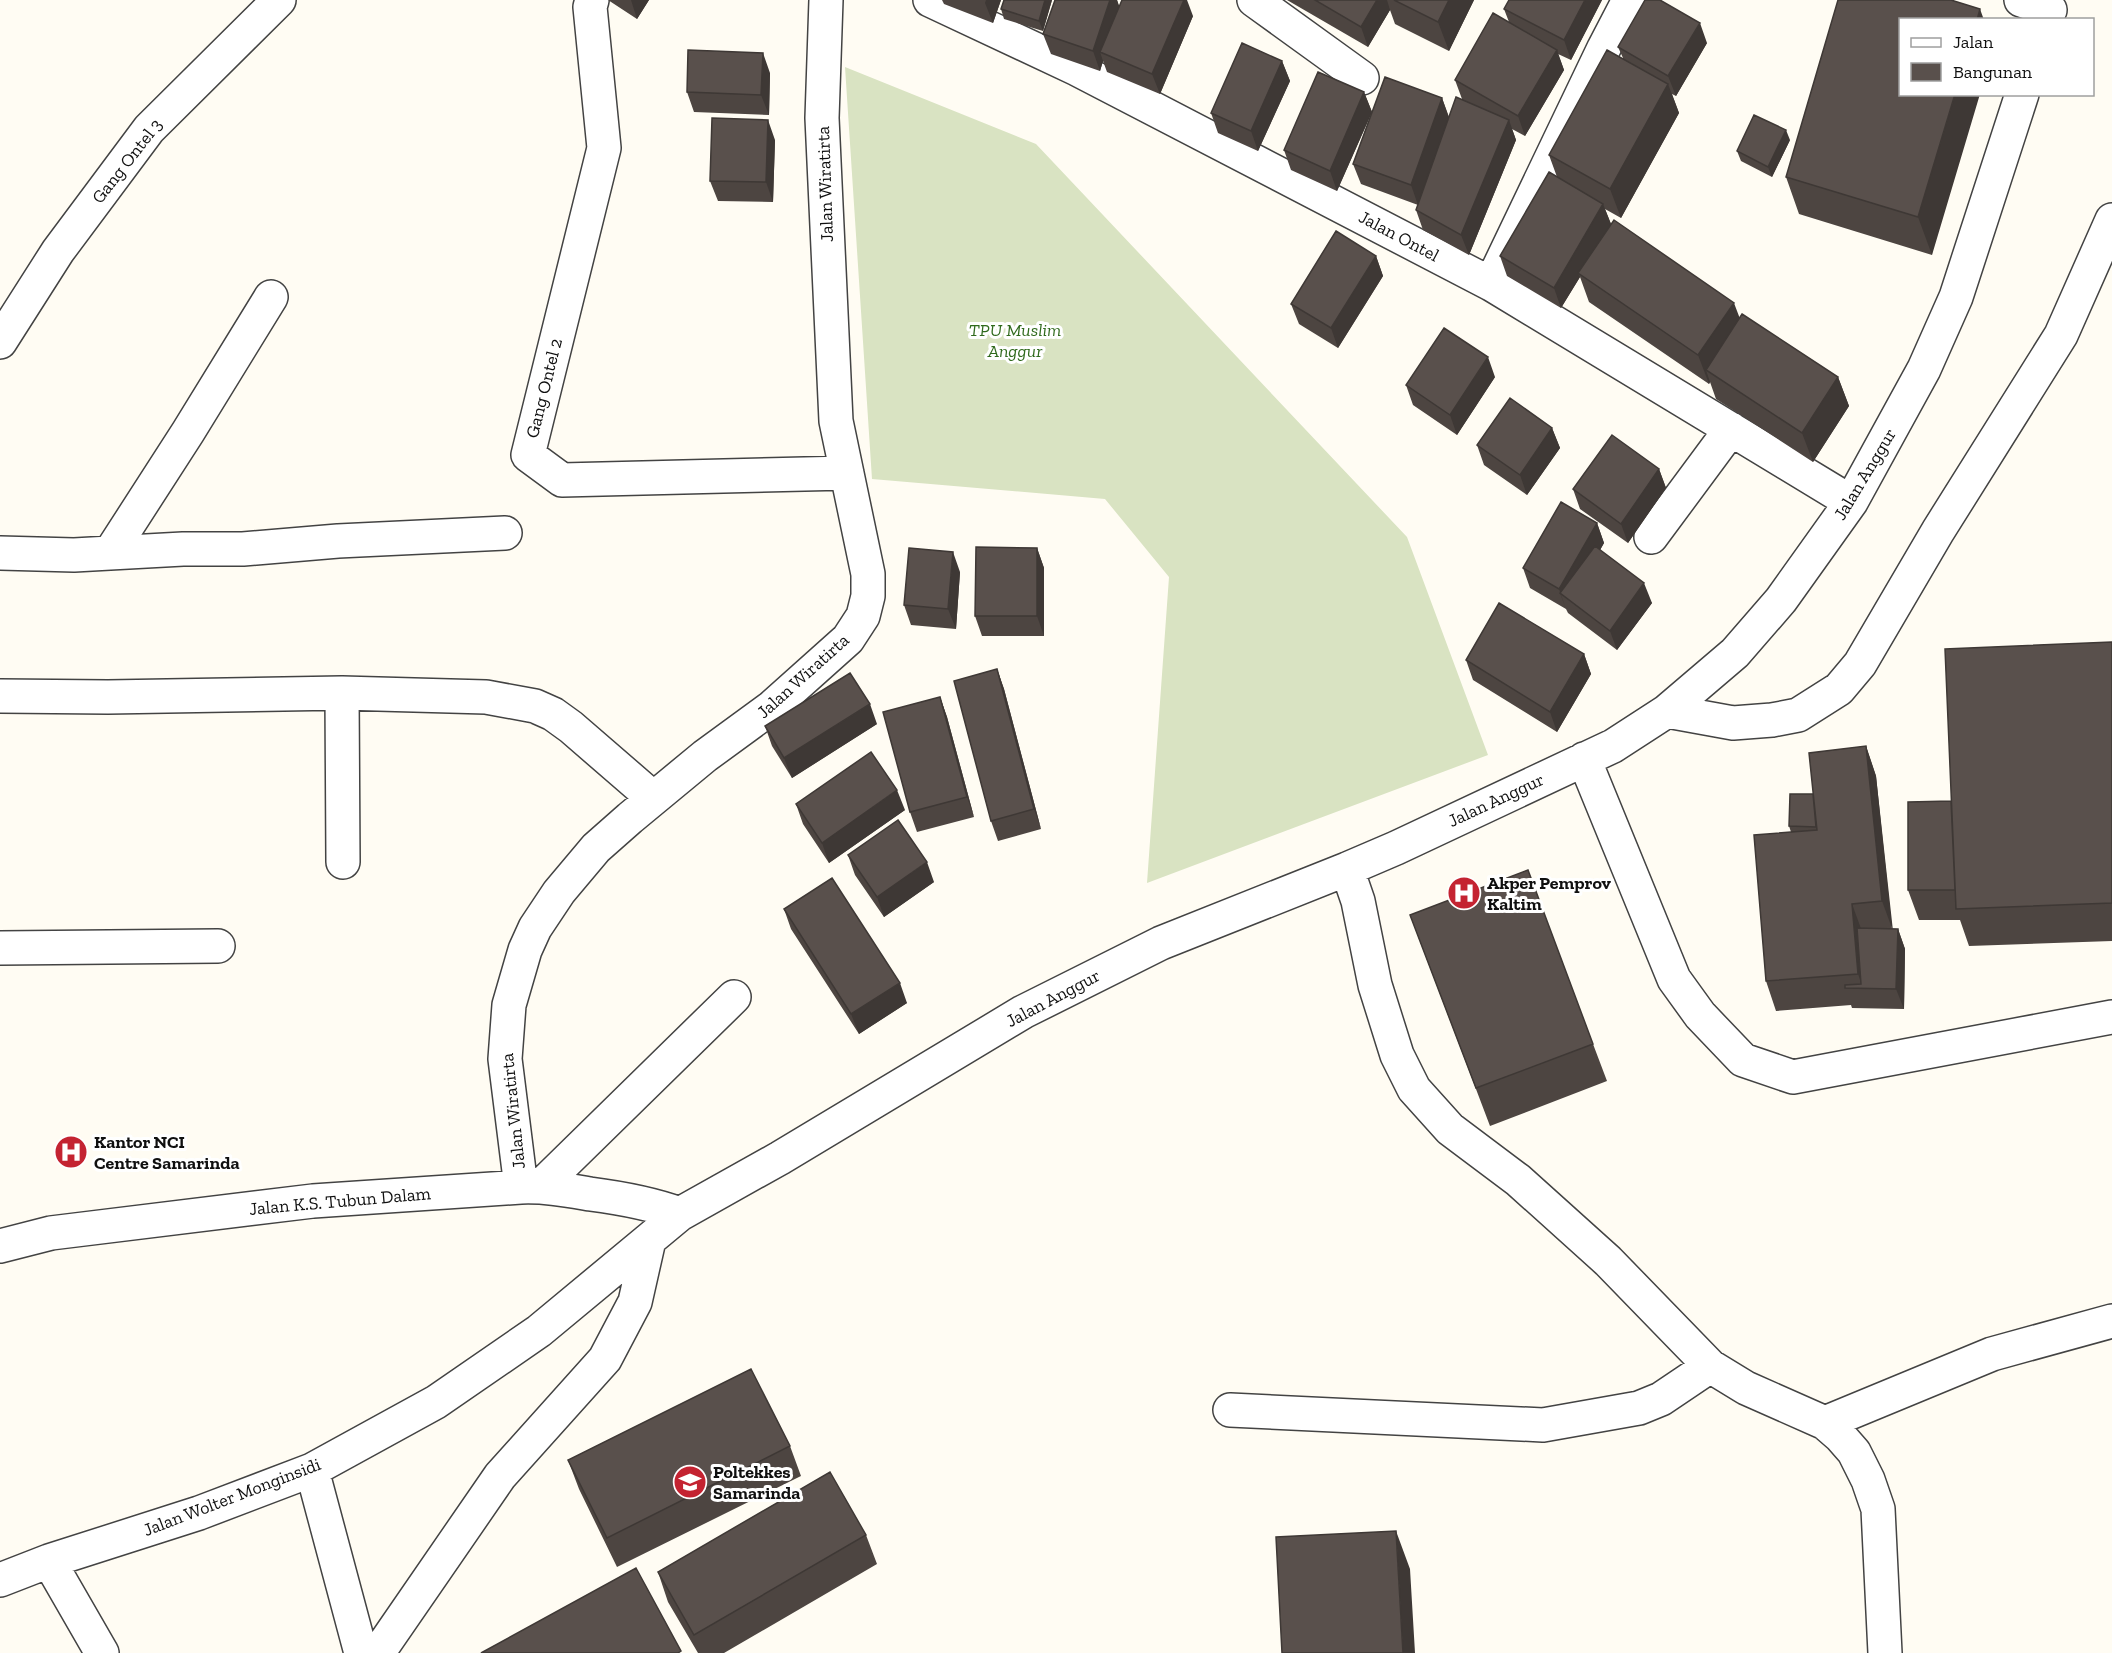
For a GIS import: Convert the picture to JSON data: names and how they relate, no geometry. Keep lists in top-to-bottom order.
{
  "streets": {
    "street": [
      "Gang Ontel 3",
      "Jalan Wiratirta",
      "Jalan Ontel",
      "Gang Ontel 2",
      "Jalan Anggur",
      "Jalan K.S. Tubun Dalam",
      "Jalan Wolter Monginsidi"
    ]
  },
  "crossings": [
    ["Jalan Wiratirta", "Gang Ontel 2"],
    ["Jalan Wiratirta", "Jalan K.S. Tubun Dalam"],
    ["Jalan Ontel", "Jalan Anggur"],
    ["Jalan Anggur", "Jalan K.S. Tubun Dalam"],
    ["Jalan Anggur", "Jalan Wolter Monginsidi"],
    ["Jalan K.S. Tubun Dalam", "Jalan Wolter Monginsidi"]
  ],
  "parks": ["TPU Muslim Anggur"],
  "places": {
    "hospital": ["Akper Pemprov Kaltim", "Kantor NCI Centre Samarinda"],
    "school or university": ["Poltekkes Samarinda"]
  },
  "legend": ["Jalan", "Bangunan"]
}
